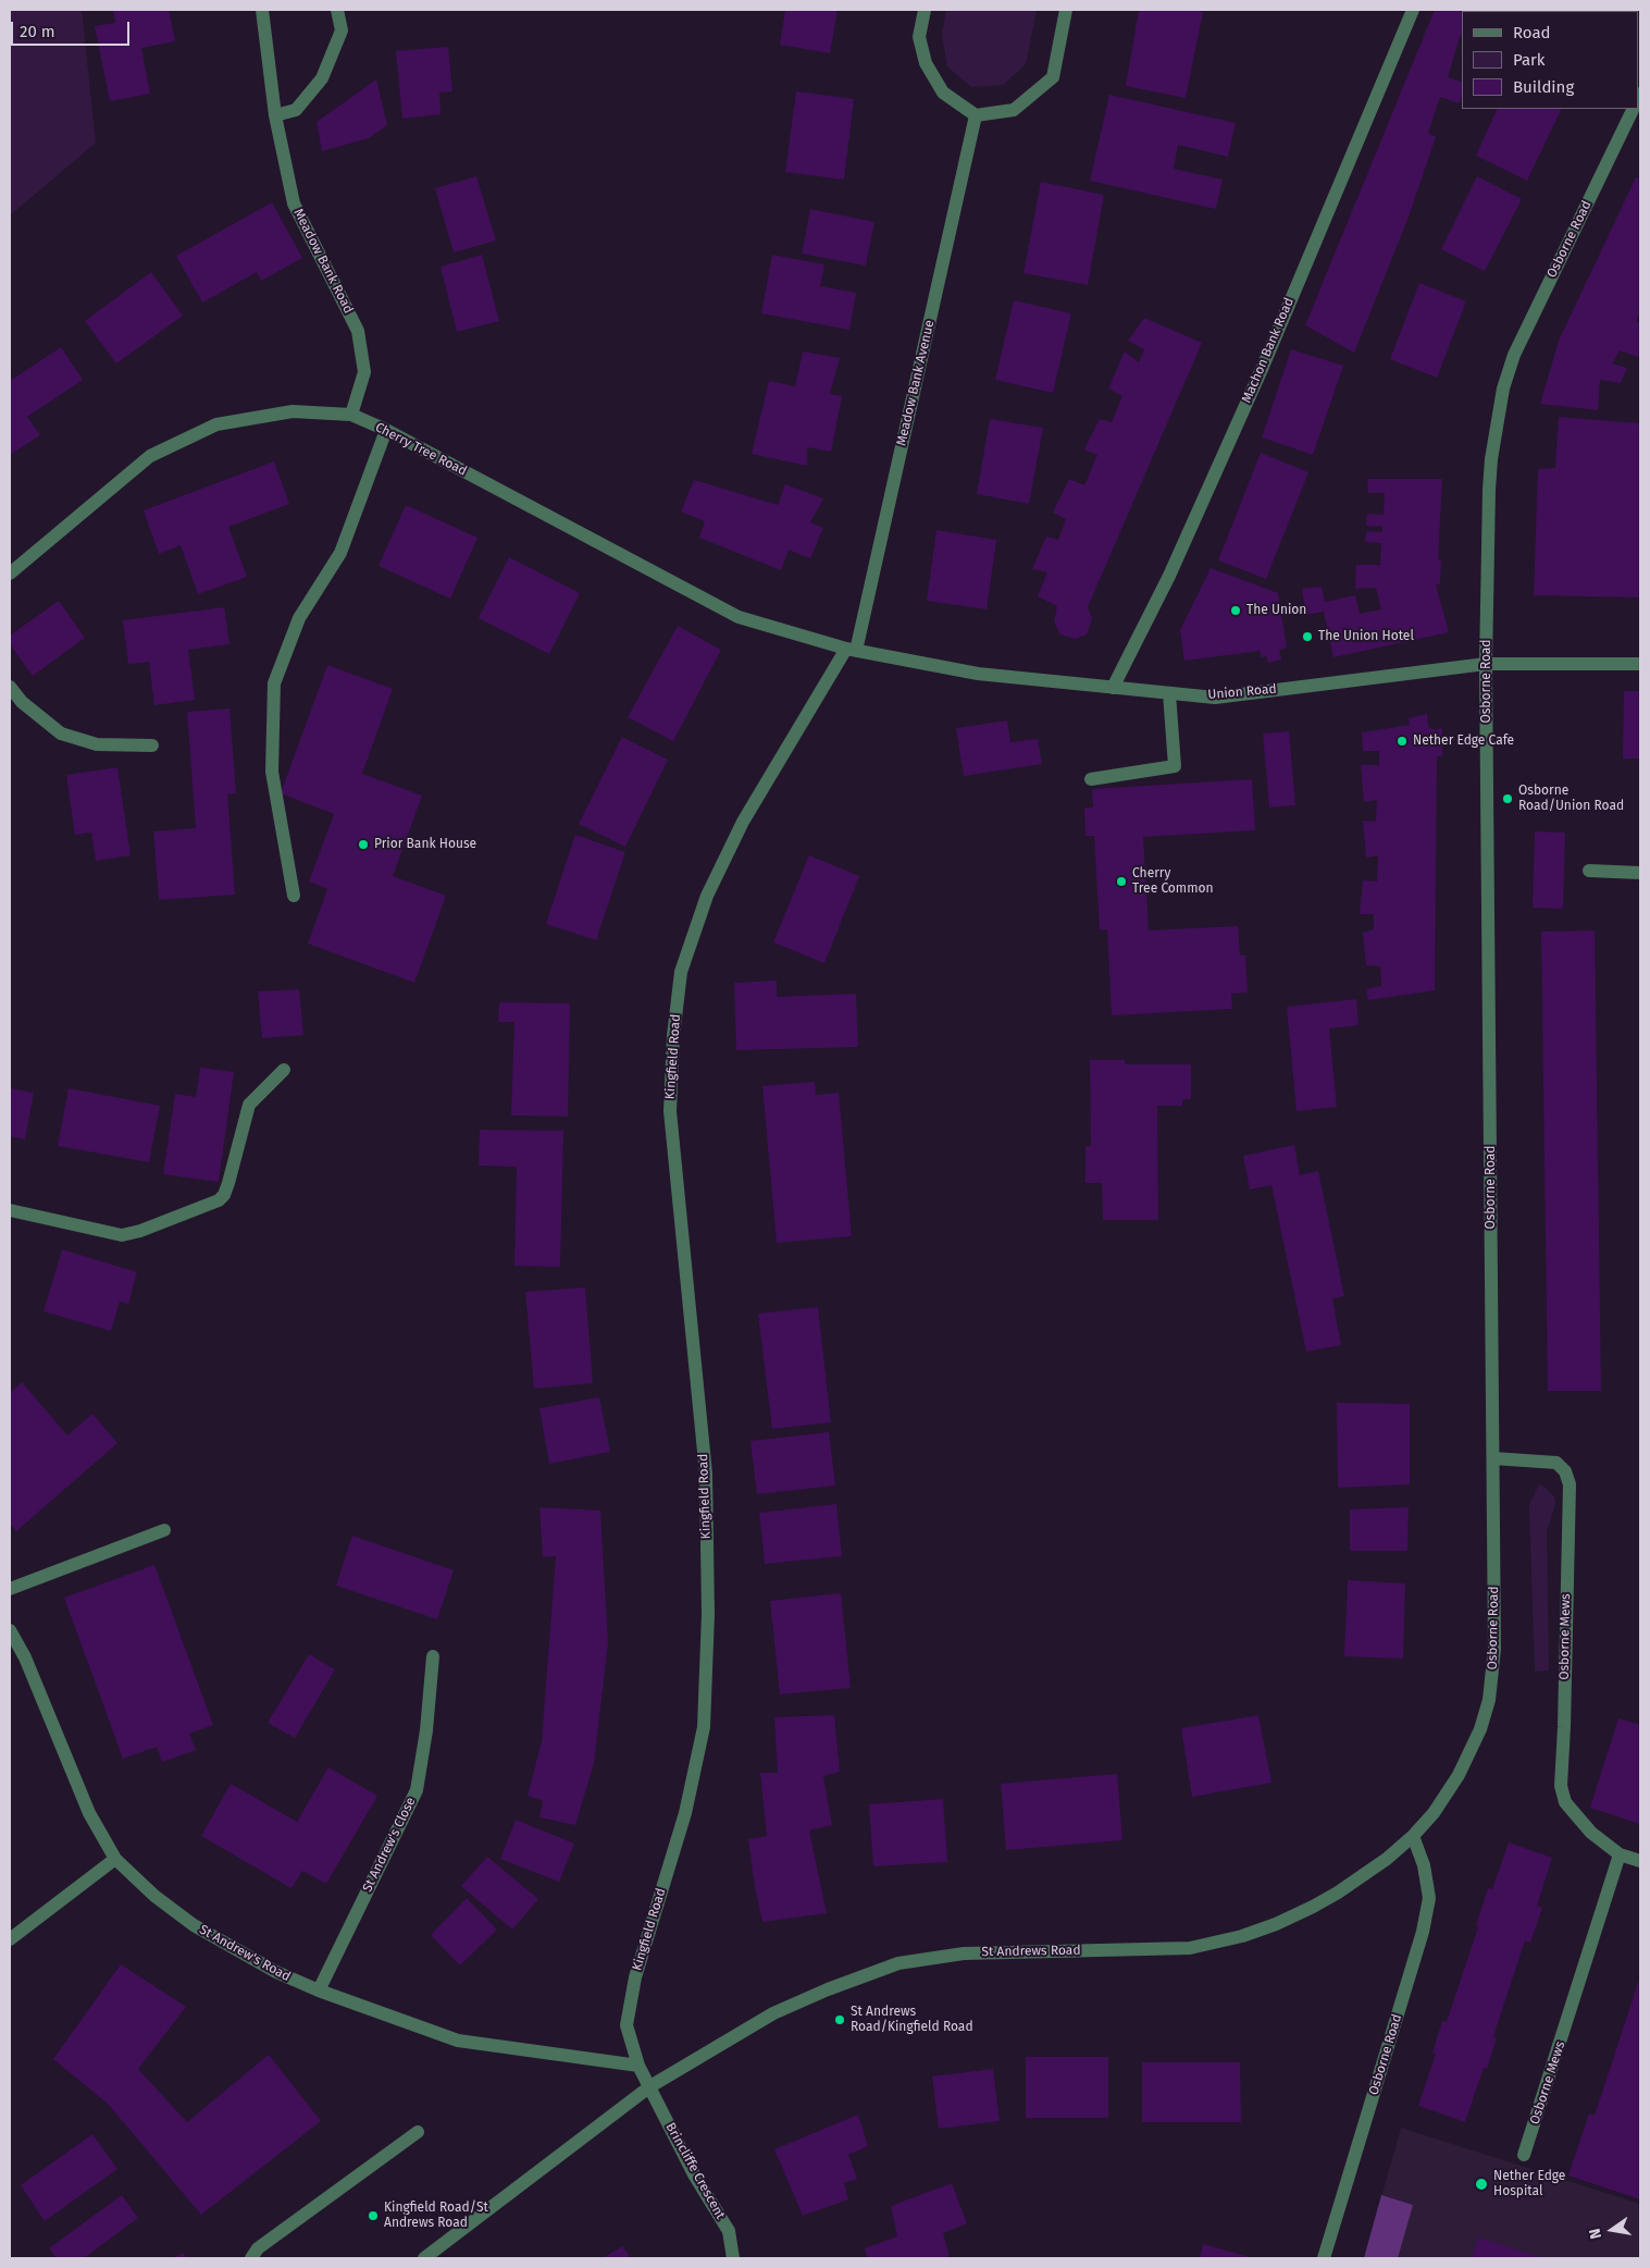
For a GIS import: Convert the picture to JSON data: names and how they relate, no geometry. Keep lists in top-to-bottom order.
{
  "streets": {
    "street": [
      "Osborne Road",
      "Meadow Bank Road",
      "Machon Bank Road",
      "Meadow Bank Avenue",
      "Cherry Tree Road",
      "Union Road",
      "Kingfield Road",
      "Osborne Mews",
      "St Andrew's Close",
      "St Andrews Road",
      "St Andrew's Road",
      "Brincliffe Crescent"
    ]
  },
  "crossings": [
    ["Osborne Road", "Union Road"],
    ["Osborne Road", "Osborne Mews"],
    ["Osborne Road", "St Andrews Road"],
    ["Meadow Bank Road", "Cherry Tree Road"],
    ["Machon Bank Road", "Union Road"],
    ["Meadow Bank Avenue", "Cherry Tree Road"],
    ["Meadow Bank Avenue", "Union Road"],
    ["Meadow Bank Avenue", "Kingfield Road"],
    ["Cherry Tree Road", "Union Road"],
    ["Cherry Tree Road", "Kingfield Road"],
    ["Union Road", "Kingfield Road"],
    ["Kingfield Road", "St Andrews Road"],
    ["Kingfield Road", "St Andrew's Road"],
    ["Kingfield Road", "Brincliffe Crescent"],
    ["St Andrew's Close", "St Andrew's Road"],
    ["St Andrews Road", "Brincliffe Crescent"]
  ],
  "places": [
    "The Union",
    "The Union Hotel",
    "Nether Edge Cafe",
    "Osborne Road/Union Road",
    "Prior Bank House",
    "Cherry Tree Common",
    "St Andrews Road/Kingfield Road",
    "Nether Edge Hospital",
    "Kingfield Road/St Andrews Road"
  ],
  "legend": ["Road", "Park", "Building"],
  "scale_bar": "20 m",
  "north": "left"
}
